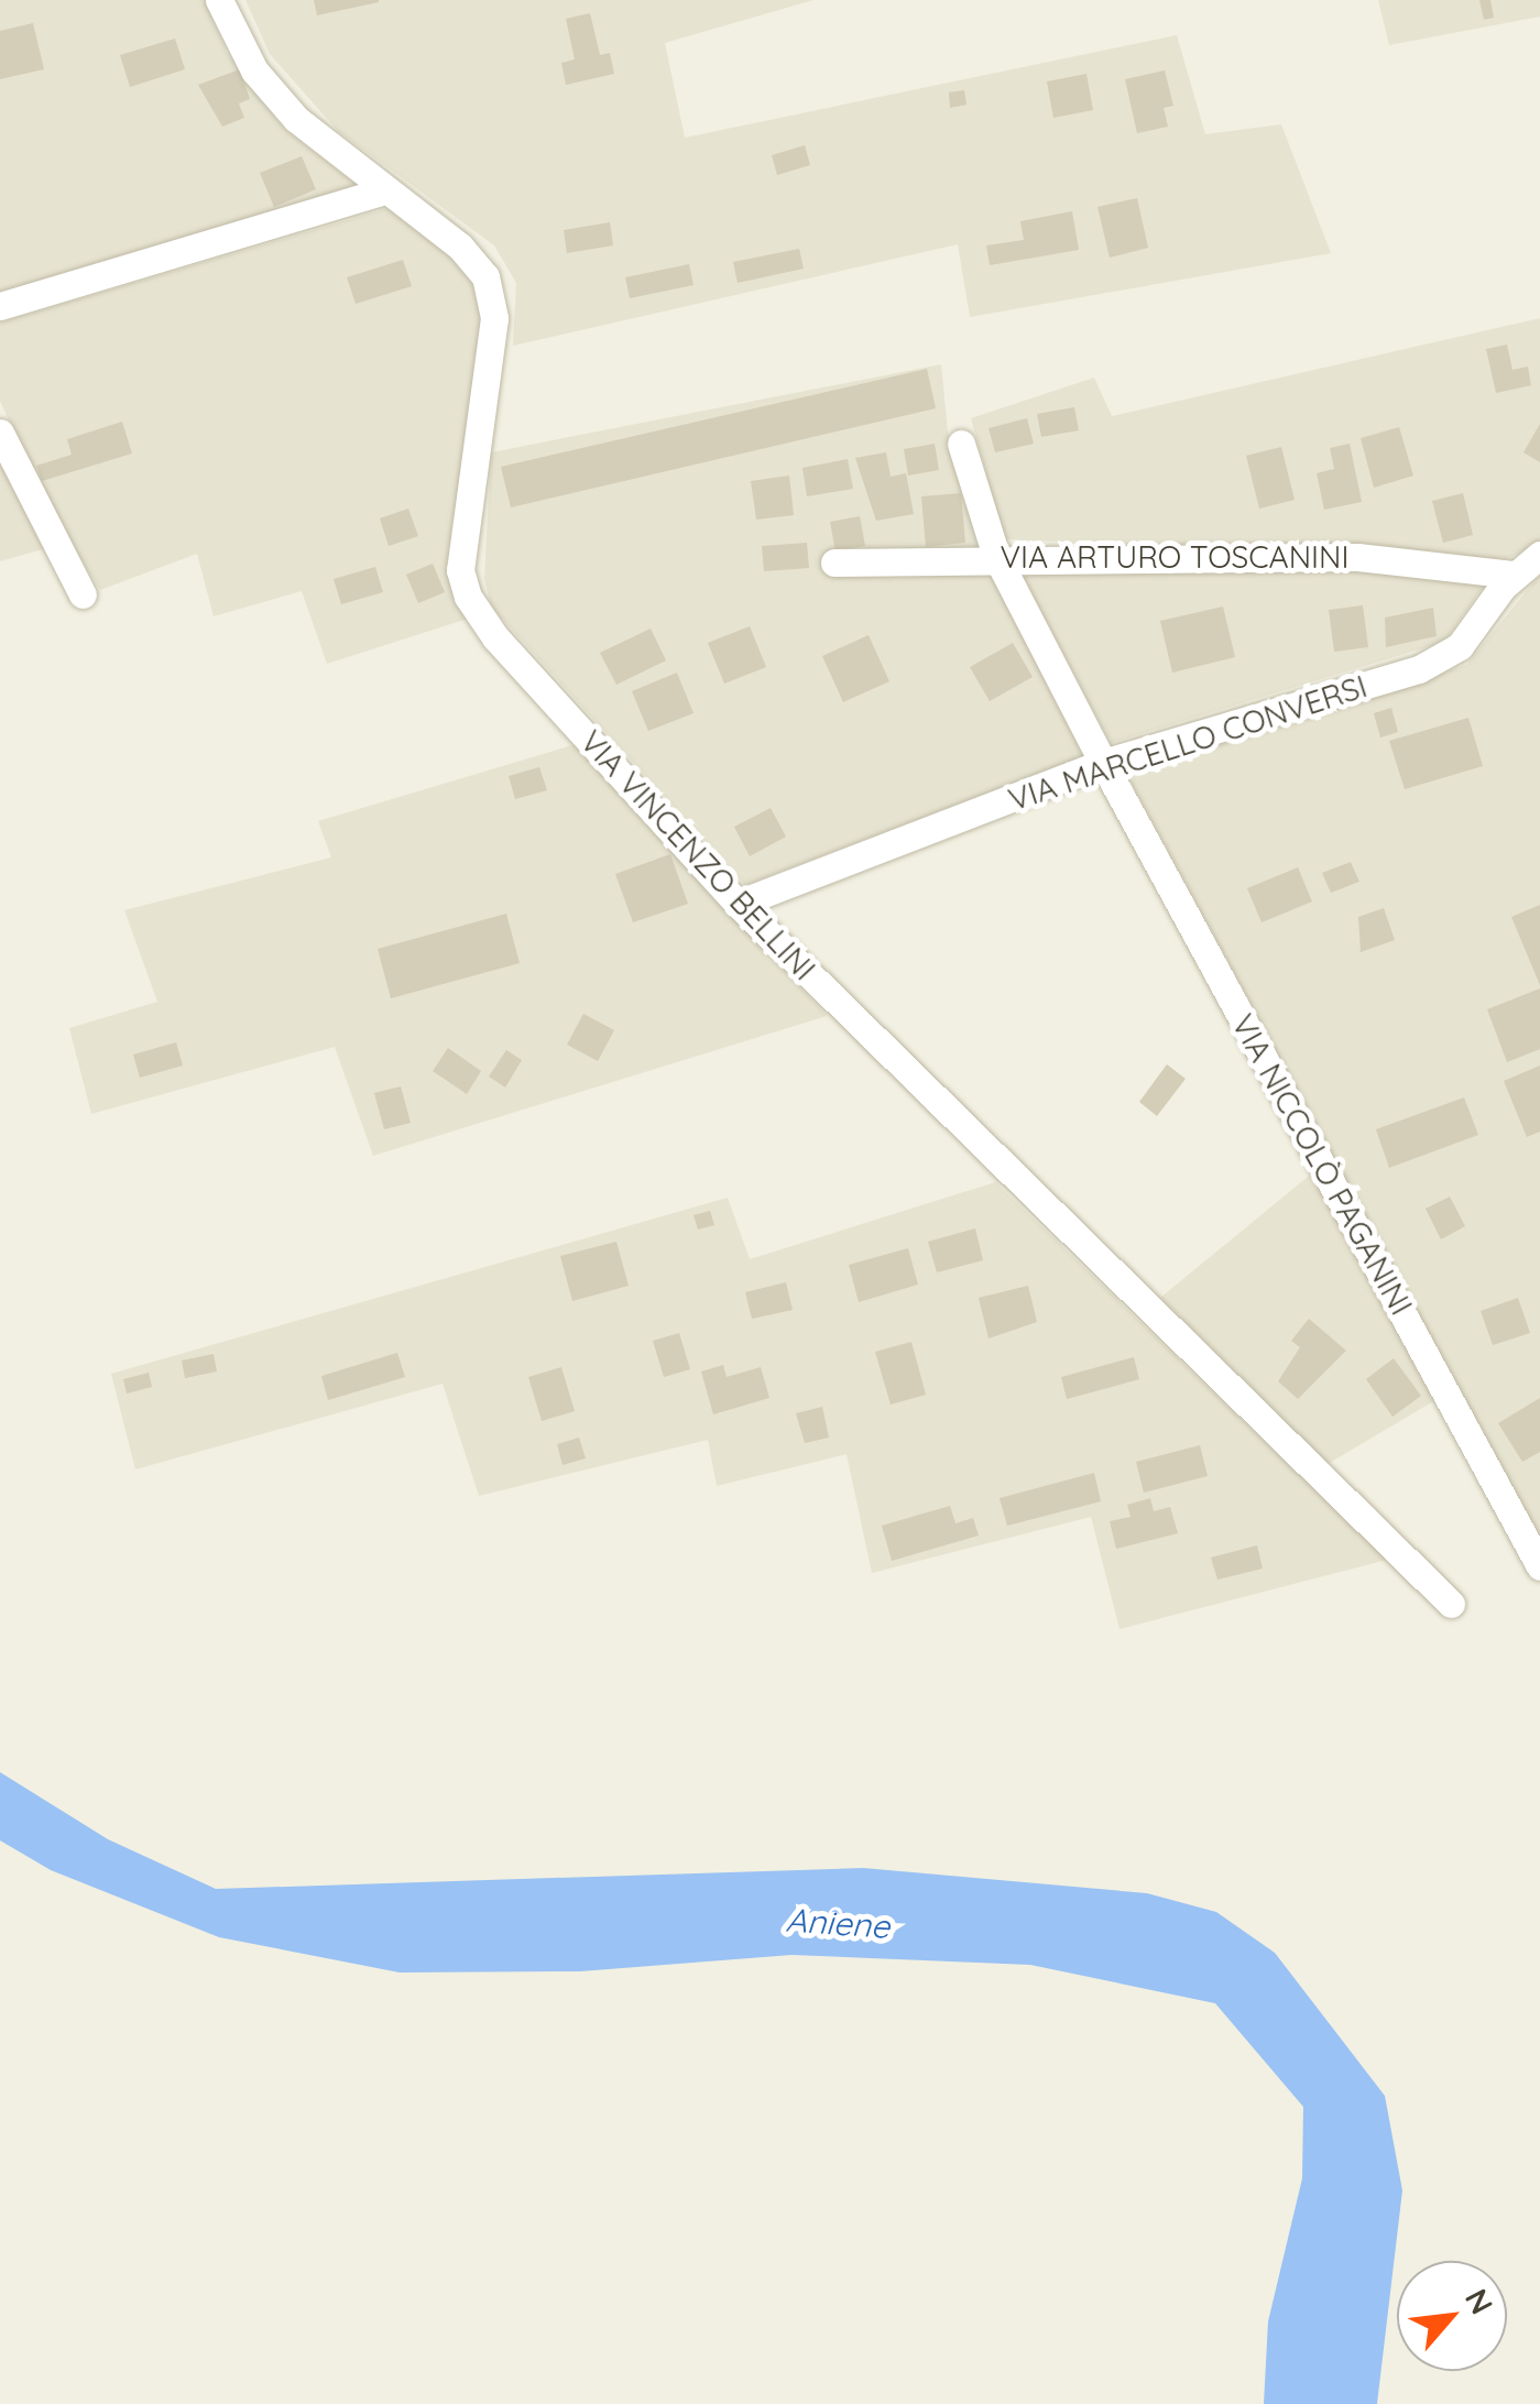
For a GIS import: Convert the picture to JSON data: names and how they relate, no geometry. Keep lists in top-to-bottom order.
{
  "streets": {
    "street": [
      "VIA ARTURO TOSCANINI",
      "VIA MARCELLO CONVERSI",
      "VIA VINCENZO BELLINI",
      "VIA NICCOLÒ PAGANINI"
    ]
  },
  "crossings": [
    ["VIA ARTURO TOSCANINI", "VIA MARCELLO CONVERSI"],
    ["VIA ARTURO TOSCANINI", "VIA NICCOLÒ PAGANINI"],
    ["VIA MARCELLO CONVERSI", "VIA VINCENZO BELLINI"],
    ["VIA MARCELLO CONVERSI", "VIA NICCOLÒ PAGANINI"]
  ],
  "water": ["Aniene"],
  "north": "top right"
}
